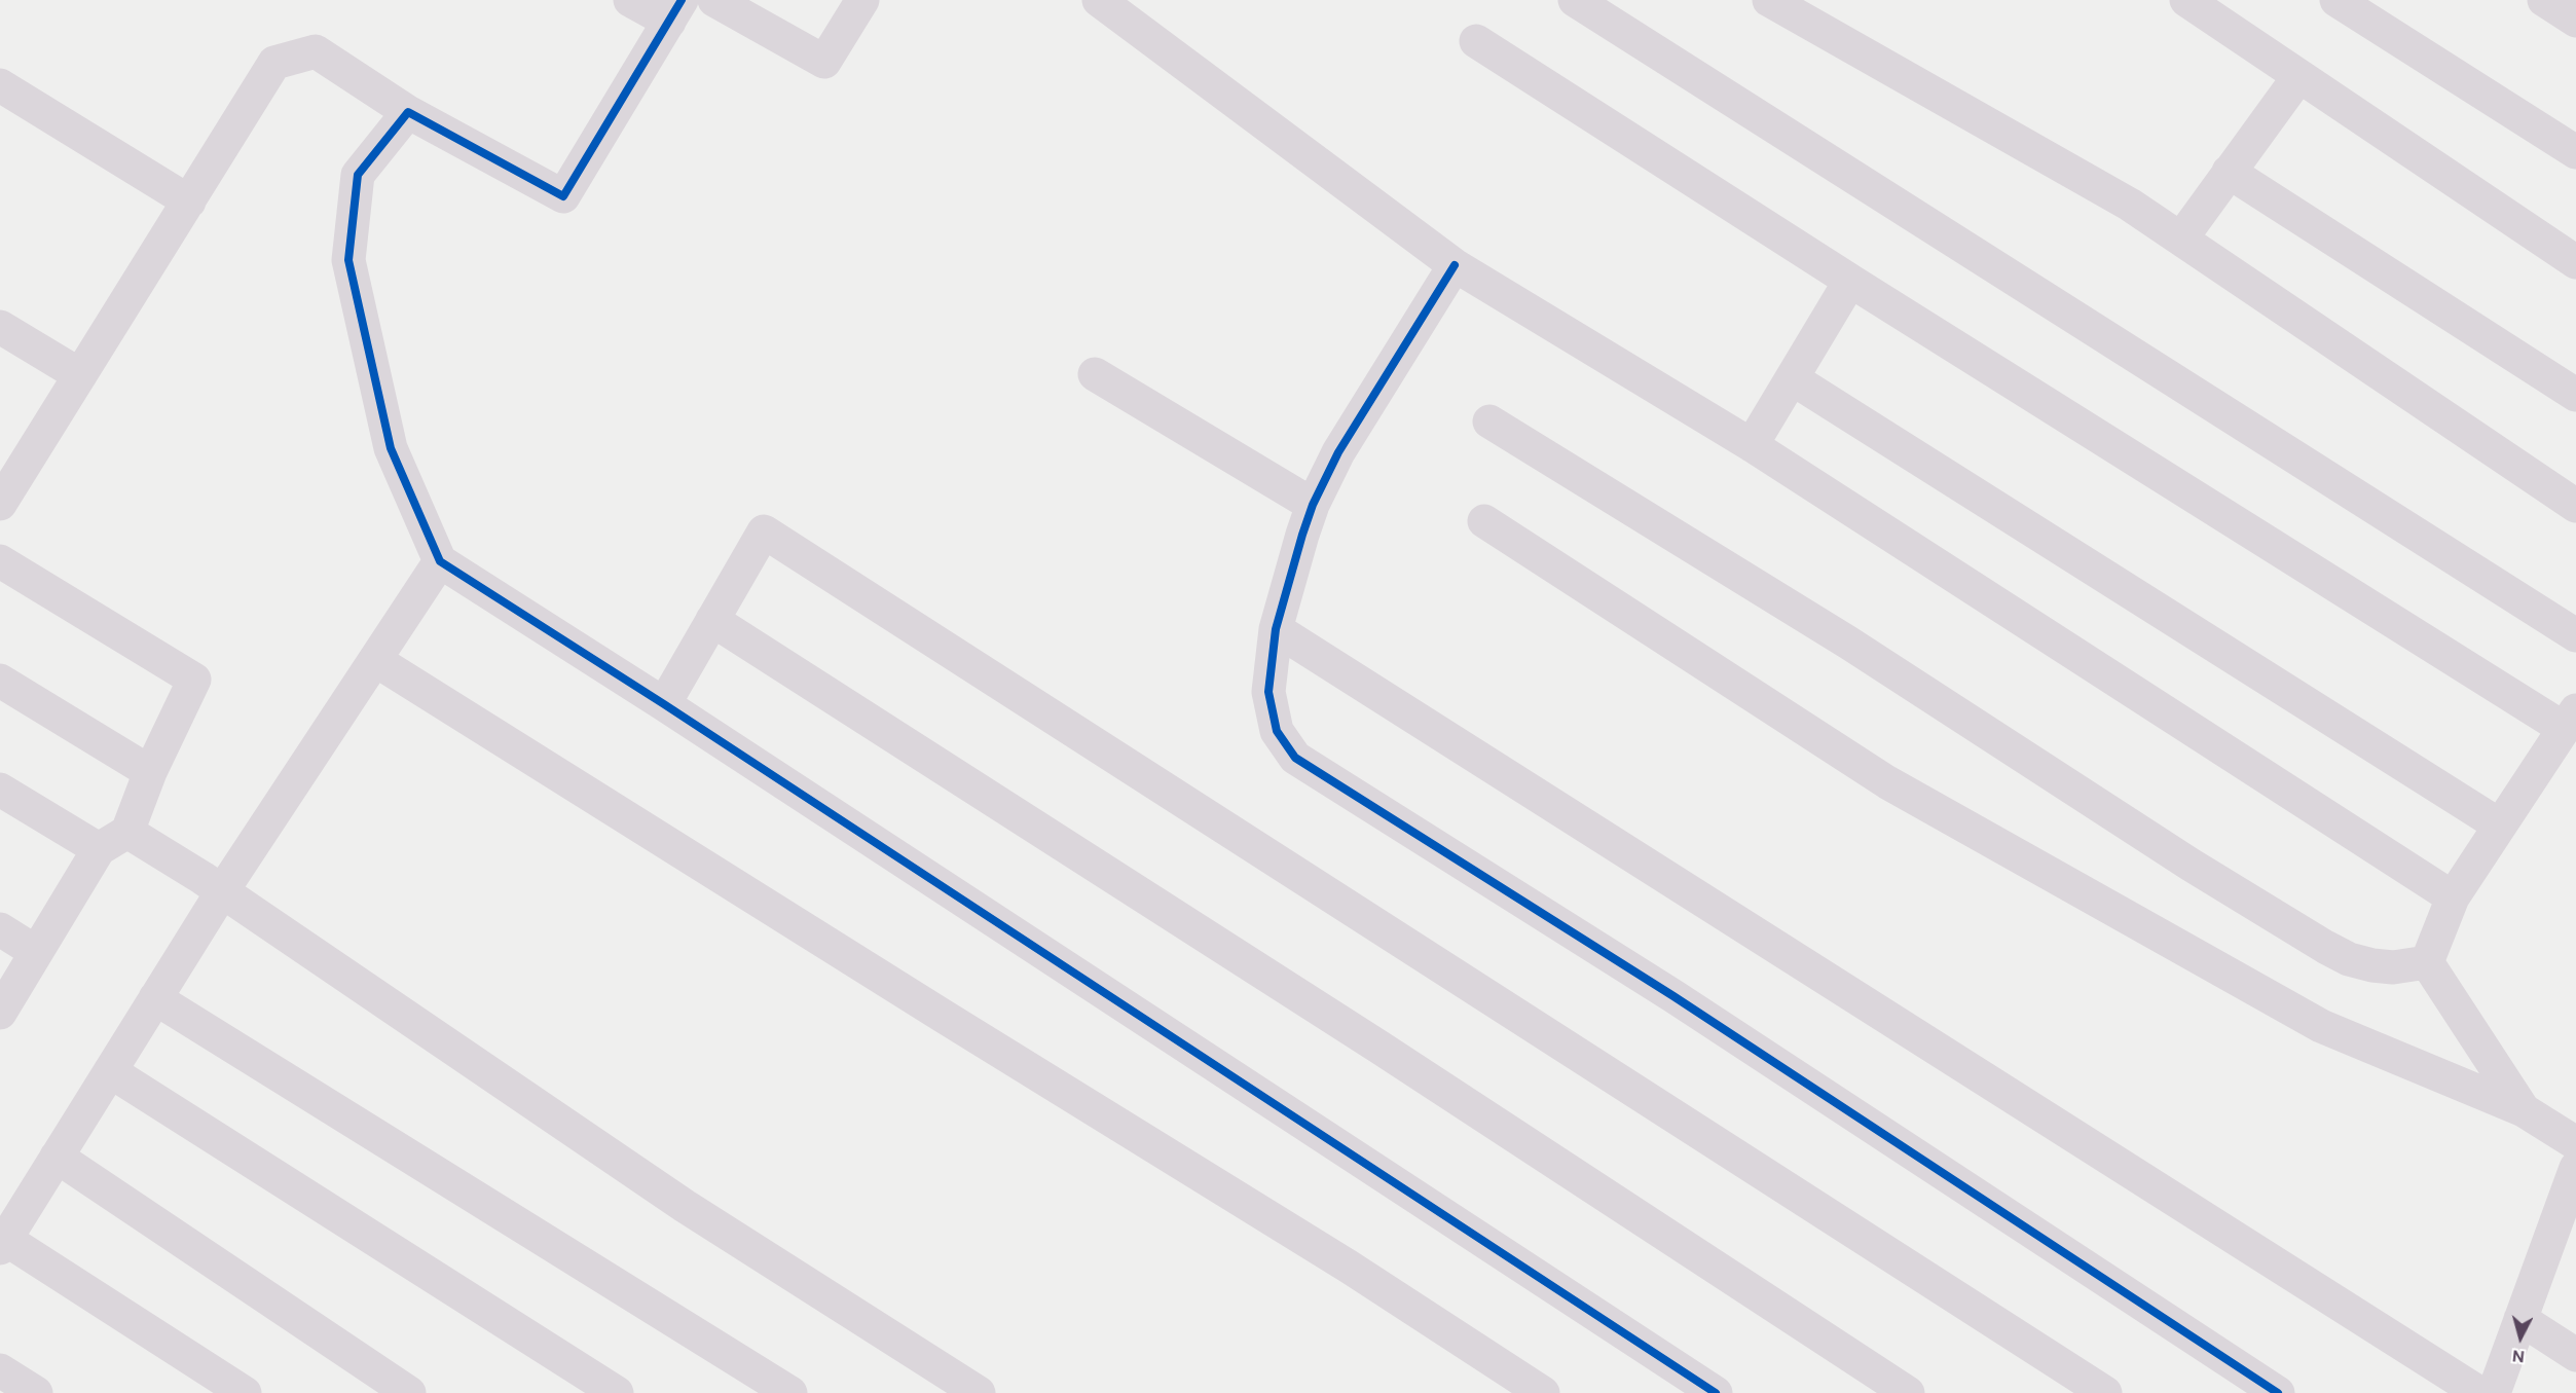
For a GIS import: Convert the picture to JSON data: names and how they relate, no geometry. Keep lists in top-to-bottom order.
{
  "north": "bottom"
}
